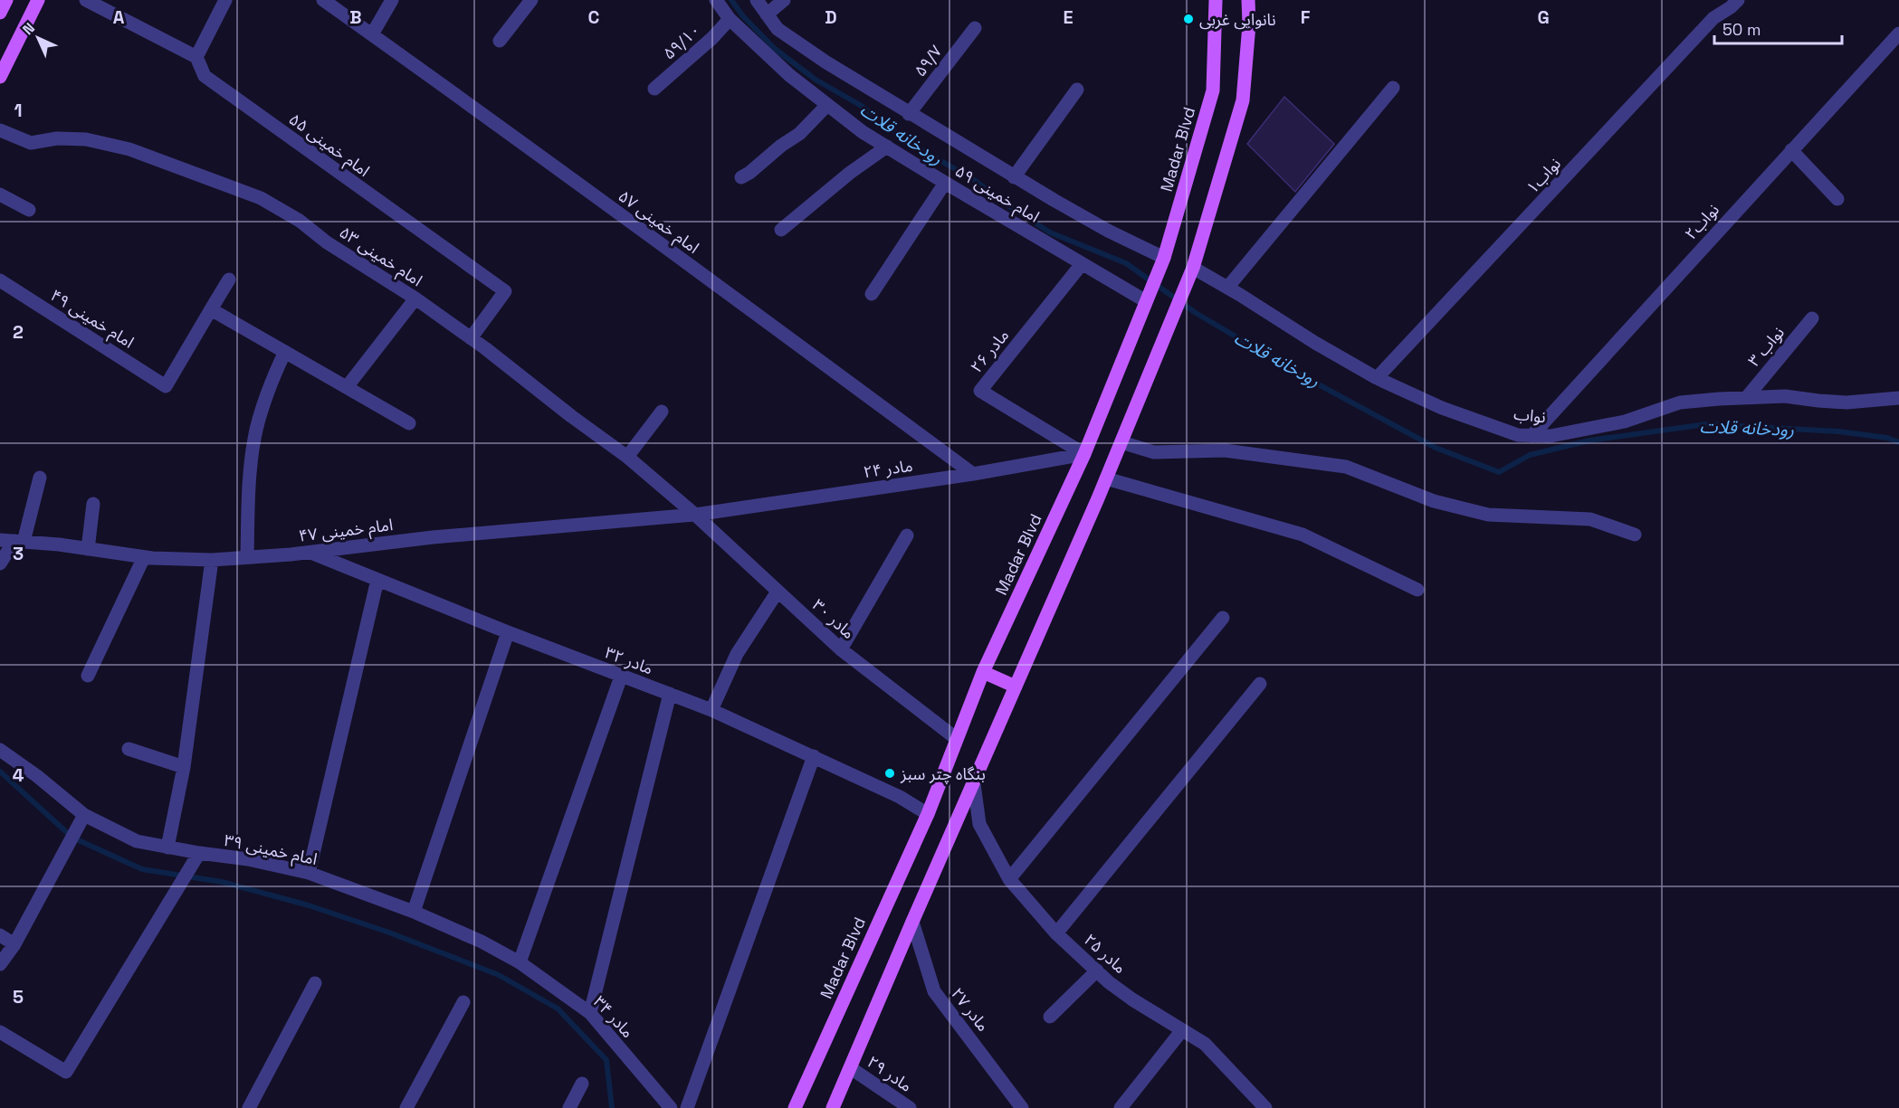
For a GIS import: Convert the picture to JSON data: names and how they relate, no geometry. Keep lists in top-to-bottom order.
{
  "streets": {
    "main road": ["Madar Blvd"],
    "street": [
      "۵۹/۱۰",
      "۵۹/۷",
      "امام خمینی ۵۵",
      "نواب۱",
      "امام خمینی ۵۹",
      "امام خمینی ۵۷",
      "نواب۲",
      "امام خمینی ۵۳",
      "امام خمینی ۴۹",
      "نواب ۳",
      "مادر ۲۶",
      "نواب",
      "مادر ۲۴",
      "امام خمینی ۴۷",
      "مادر ۳۰",
      "مادر ۳۲",
      "امام خمینی ۳۹",
      "مادر ۲۵",
      "مادر ۲۷",
      "مادر ۳۴",
      "مادر ۲۹"
    ]
  },
  "crossings": [
    ["۵۹/۱۰", "امام خمینی ۵۹"],
    ["۵۹/۷", "امام خمینی ۵۹"],
    ["امام خمینی ۵۵", "امام خمینی ۵۳"],
    ["Madar Blvd", "امام خمینی ۵۹"],
    ["Madar Blvd", "مادر ۲۶"],
    ["Madar Blvd", "مادر ۲۴"],
    ["Madar Blvd", "مادر ۳۰"],
    ["Madar Blvd", "مادر ۳۲"],
    ["نواب۱", "نواب"],
    ["امام خمینی ۵۹", "مادر ۲۶"],
    ["امام خمینی ۵۷", "مادر ۲۴"],
    ["نواب۲", "نواب"],
    ["امام خمینی ۵۳", "مادر ۲۴"],
    ["امام خمینی ۵۳", "امام خمینی ۴۷"],
    ["امام خمینی ۵۳", "مادر ۳۰"],
    ["نواب ۳", "نواب"],
    ["مادر ۲۶", "مادر ۲۴"],
    ["مادر ۲۴", "امام خمینی ۴۷"],
    ["مادر ۲۴", "مادر ۳۰"],
    ["امام خمینی ۴۷", "مادر ۳۰"],
    ["امام خمینی ۴۷", "مادر ۳۲"],
    ["امام خمینی ۳۹", "مادر ۳۴"]
  ],
  "water": ["رودخانه قلات"],
  "places": ["نانوایی غربی", "بنگاه چتر سبز"],
  "scale_bar": "50 m",
  "north": "top left",
  "grid": {
    "columns": [
      "A",
      "B",
      "C",
      "D",
      "E",
      "F",
      "G"
    ],
    "rows": [
      "1",
      "2",
      "3",
      "4",
      "5"
    ]
  }
}
